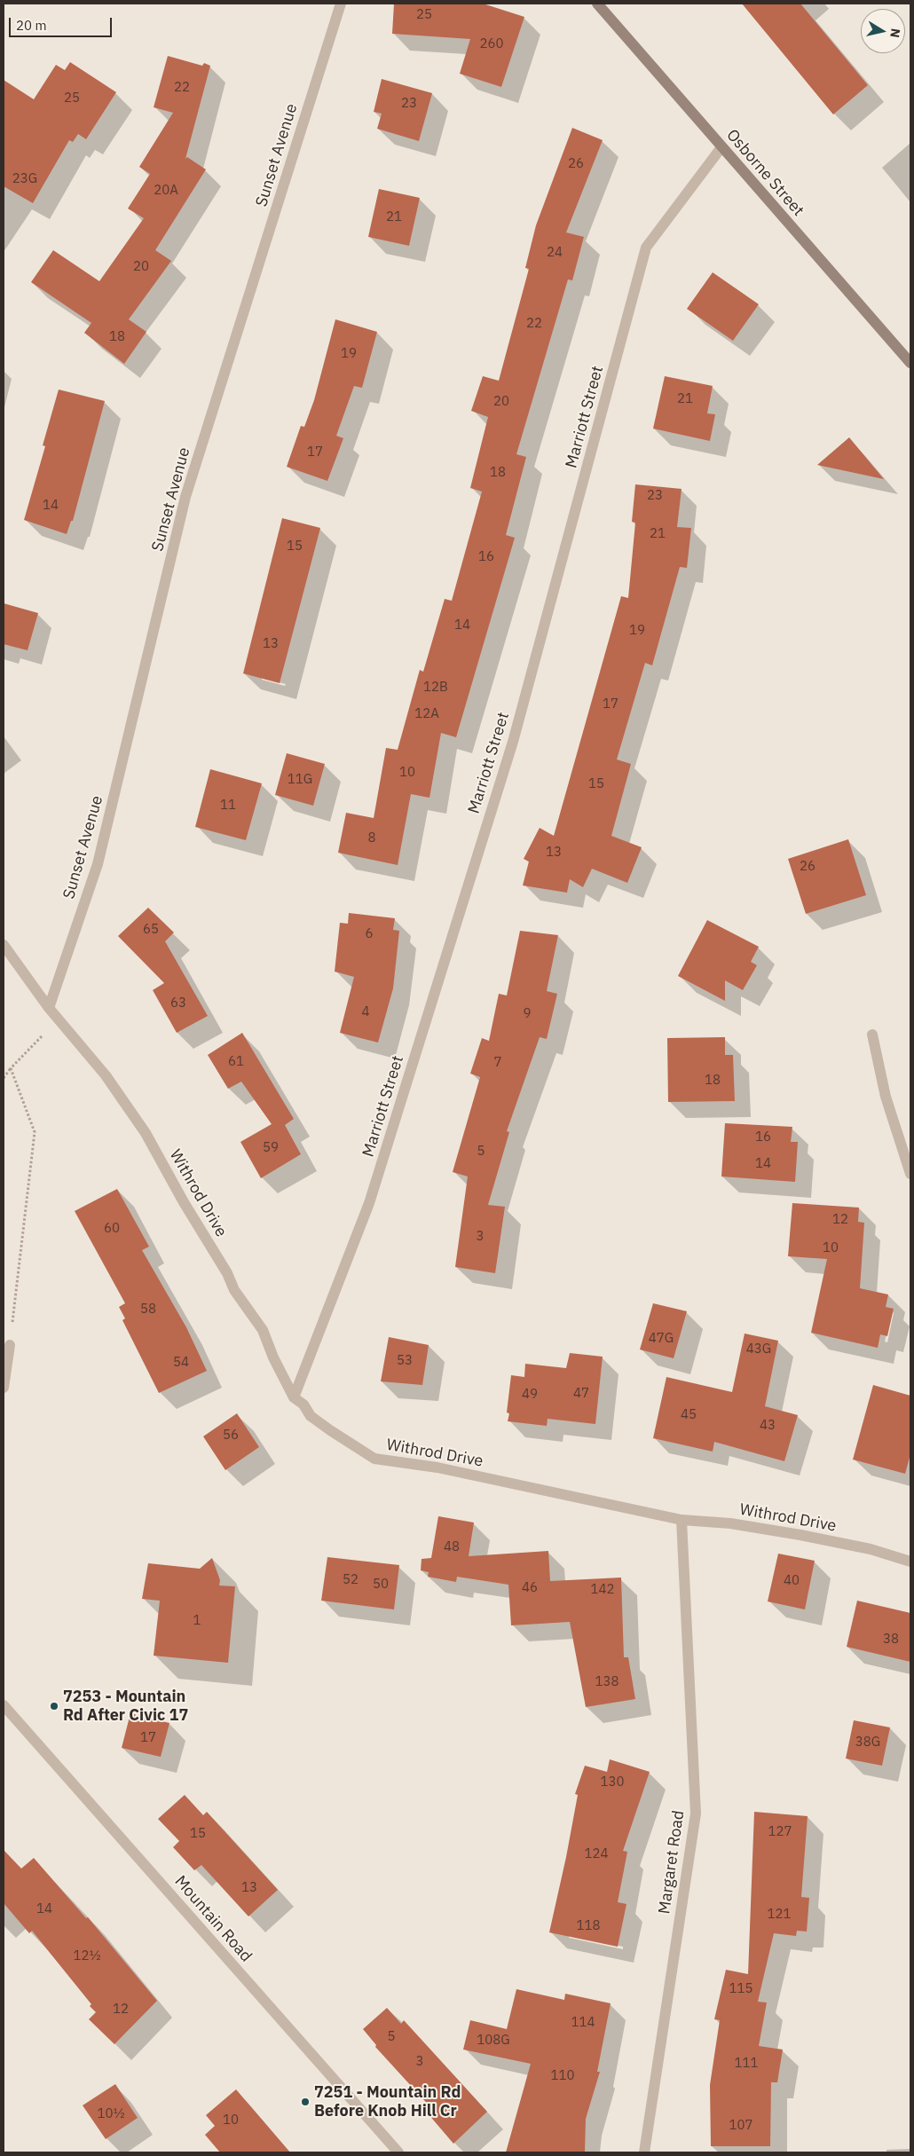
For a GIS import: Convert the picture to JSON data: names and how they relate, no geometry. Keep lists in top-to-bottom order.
{
  "streets": {
    "street": [
      "Sunset Avenue",
      "Osborne Street",
      "Marriott Street",
      "Withrod Drive",
      "Margaret Road",
      "Mountain Road"
    ]
  },
  "crossings": [
    ["Sunset Avenue", "Withrod Drive"],
    ["Osborne Street", "Marriott Street"],
    ["Marriott Street", "Withrod Drive"],
    ["Withrod Drive", "Margaret Road"]
  ],
  "places": ["7253 - Mountain Rd After Civic 17", "7251 - Mountain Rd Before Knob Hill Cr"],
  "house_numbers": [
    "25",
    "260",
    "22",
    "25",
    "23",
    "26",
    "23G",
    "20A",
    "21",
    "24",
    "20",
    "22",
    "18",
    "19",
    "21",
    "20",
    "17",
    "18",
    "23",
    "14",
    "21",
    "15",
    "16",
    "14",
    "19",
    "13",
    "12B",
    "17",
    "12A",
    "10",
    "11G",
    "15",
    "11",
    "8",
    "13",
    "26",
    "65",
    "6",
    "63",
    "4",
    "9",
    "61",
    "7",
    "18",
    "16",
    "59",
    "5",
    "14",
    "12",
    "60",
    "3",
    "10",
    "58",
    "47G",
    "43G",
    "53",
    "54",
    "47",
    "49",
    "45",
    "43",
    "56",
    "48",
    "52",
    "40",
    "50",
    "46",
    "142",
    "1",
    "38",
    "138",
    "17",
    "38G",
    "130",
    "127",
    "15",
    "124",
    "13",
    "14",
    "121",
    "118",
    "12½",
    "115",
    "12",
    "114",
    "5",
    "108G",
    "3",
    "111",
    "110",
    "10½",
    "10",
    "107"
  ],
  "scale_bar": "20 m",
  "north": "right"
}
